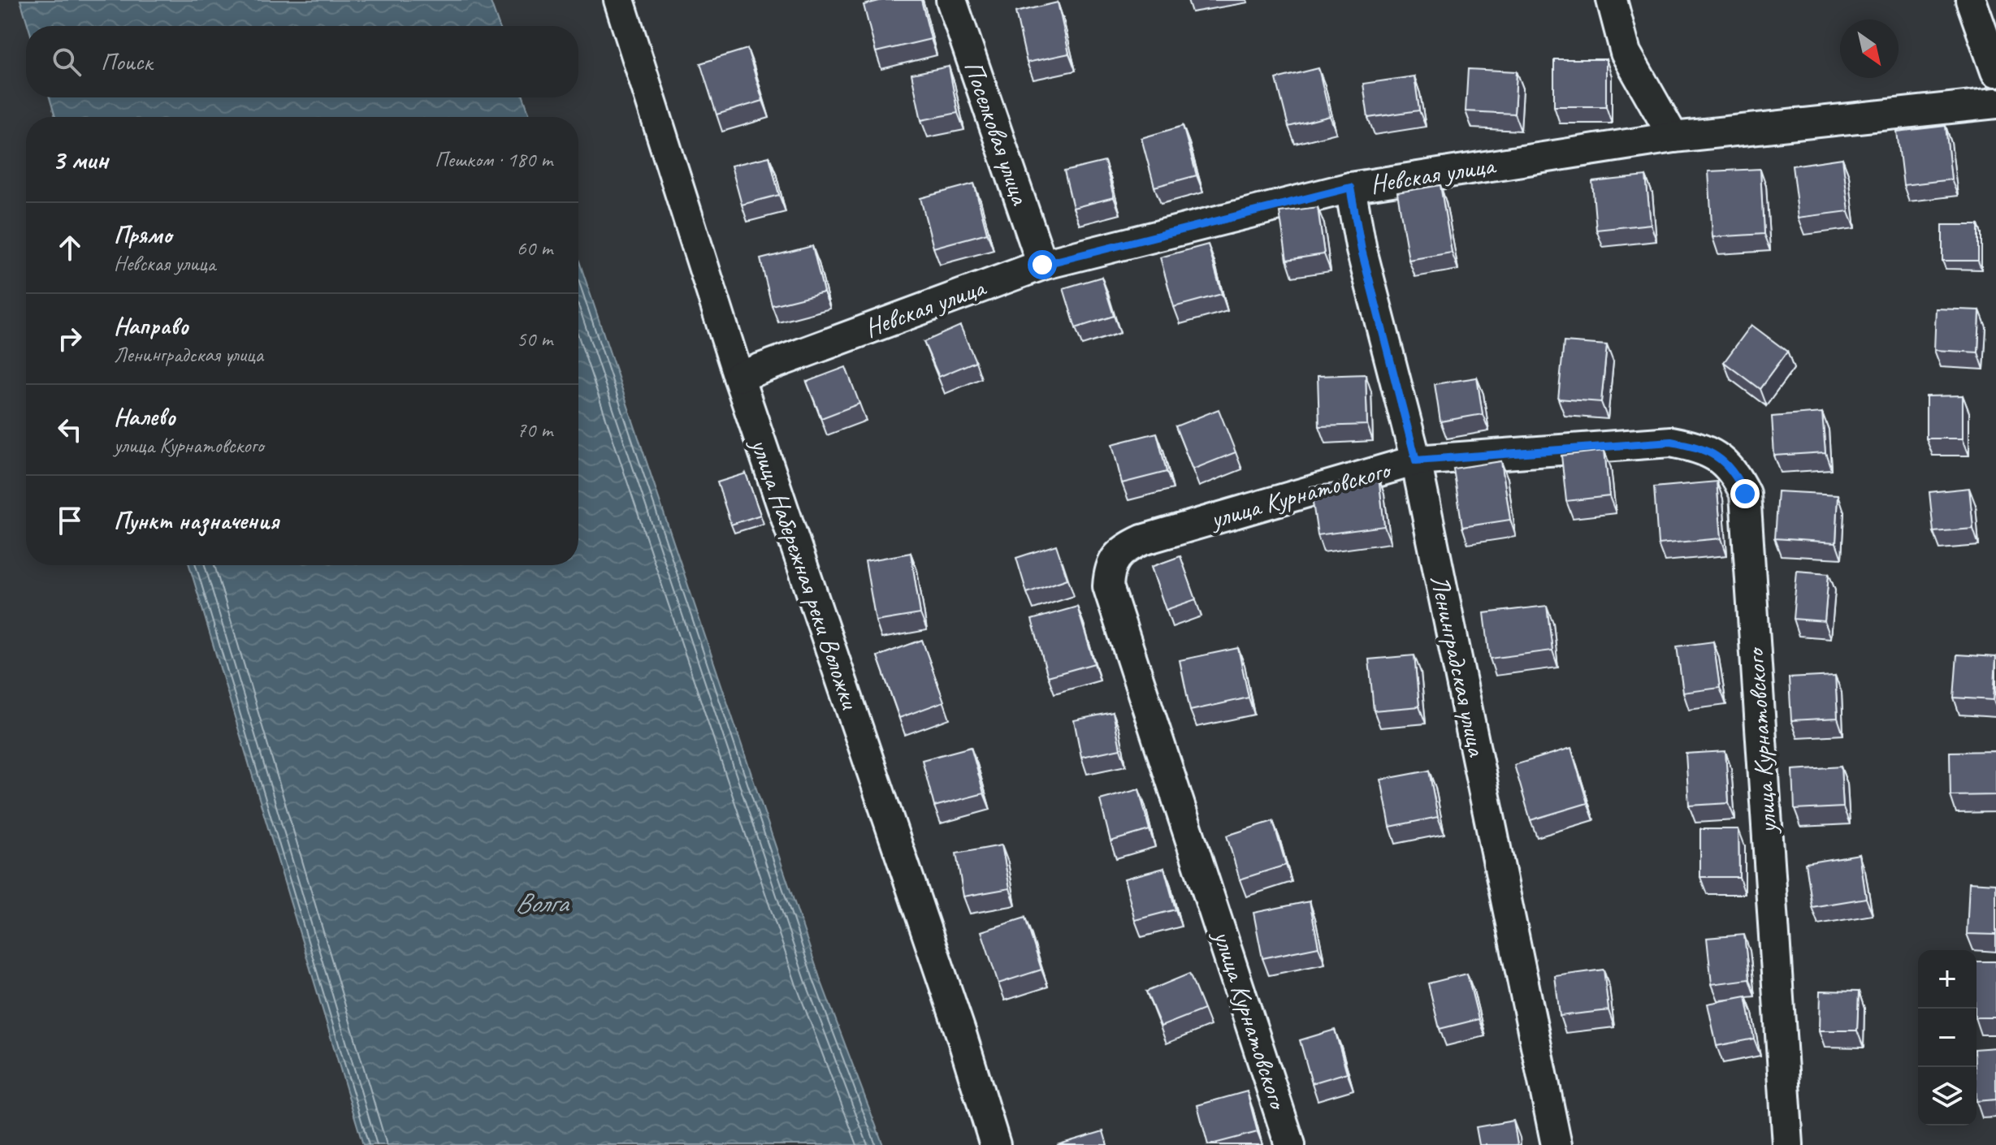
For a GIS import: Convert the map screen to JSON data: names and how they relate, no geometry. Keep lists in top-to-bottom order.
{
  "streets": {
    "street": [
      "Поселковая улица",
      "Невская улица",
      "улица Курнатовского",
      "улица Набережная реки Воложки",
      "Ленинградская улица"
    ]
  },
  "crossings": [
    ["Поселковая улица", "Невская улица"],
    ["Невская улица", "улица Набережная реки Воложки"],
    ["Невская улица", "Ленинградская улица"],
    ["улица Курнатовского", "Ленинградская улица"]
  ],
  "water": ["Волга"],
  "north": "bottom right",
  "page": {
    "search": "Поиск",
    "heading": ["3 мин", "Пешком · 180 m"],
    "list": [
      ["Прямо", "Невская улица", "60 m"],
      ["Направо", "Ленинградская улица", "50 m"],
      ["Налево", "улица Курнатовского", "70 m"],
      "Пункт назначения"
    ],
    "map_buttons": ["+", "−"]
  }
}
